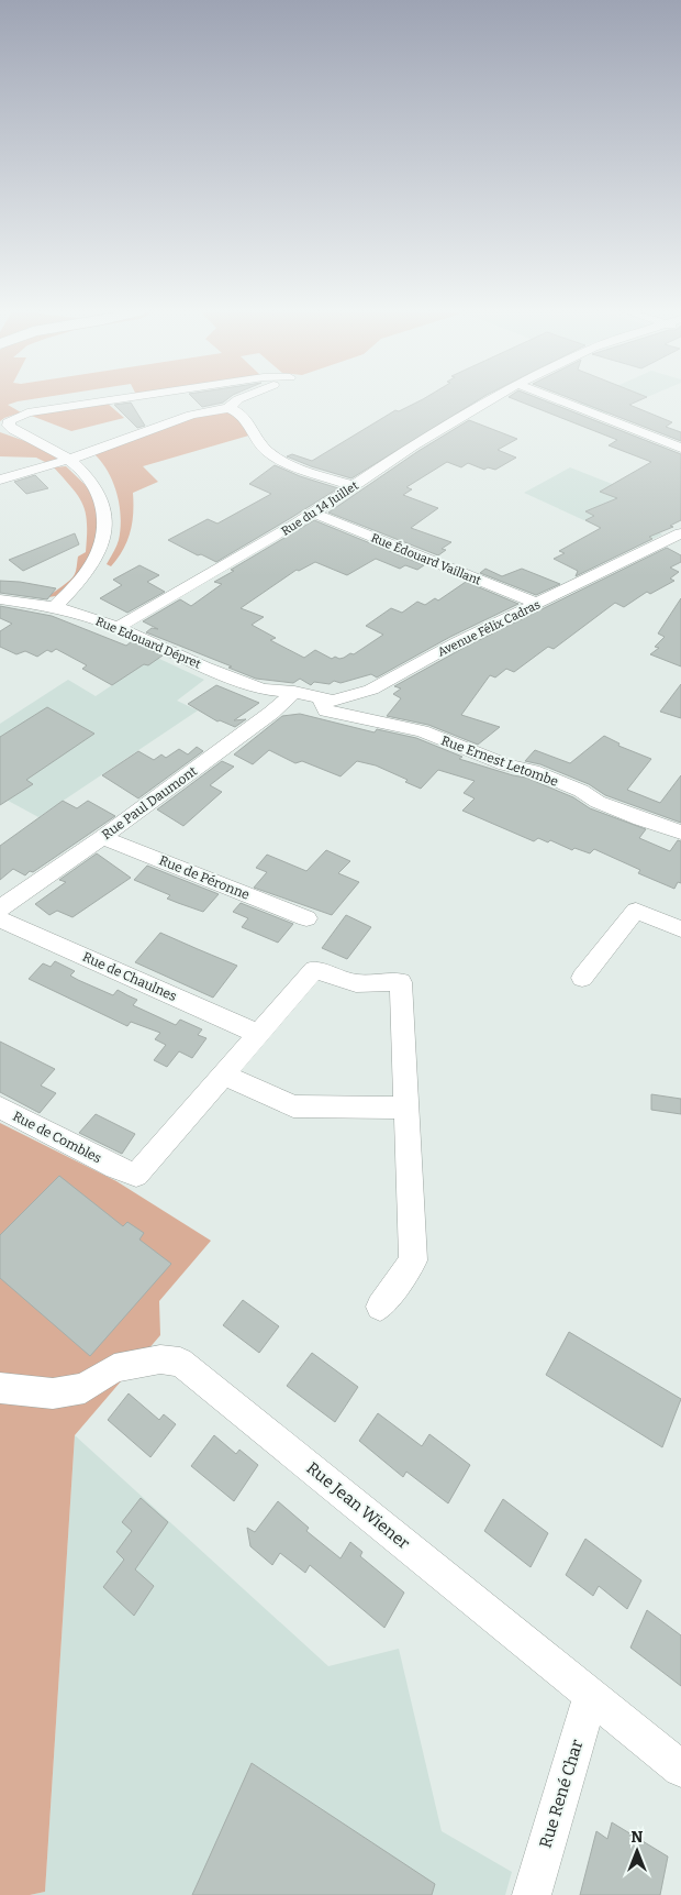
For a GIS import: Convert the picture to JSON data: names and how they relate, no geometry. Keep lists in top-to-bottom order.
{
  "streets": {
    "street": [
      "Rue du 14 Juillet",
      "Rue Édouard Vaillant",
      "Avenue Félix Cadras",
      "Rue Edouard Dépret",
      "Rue Ernest Letombe",
      "Rue Paul Daumont",
      "Rue de Péronne",
      "Rue de Chaulnes",
      "Rue de Combles",
      "Rue Jean Wiener",
      "Rue René Char"
    ]
  },
  "crossings": [
    ["Rue du 14 Juillet", "Rue Édouard Vaillant"],
    ["Rue du 14 Juillet", "Rue Edouard Dépret"],
    ["Rue Édouard Vaillant", "Avenue Félix Cadras"],
    ["Avenue Félix Cadras", "Rue Edouard Dépret"],
    ["Avenue Félix Cadras", "Rue Ernest Letombe"],
    ["Avenue Félix Cadras", "Rue Paul Daumont"],
    ["Rue Edouard Dépret", "Rue Paul Daumont"],
    ["Rue Paul Daumont", "Rue de Péronne"],
    ["Rue Jean Wiener", "Rue René Char"]
  ],
  "north": "top"
}
